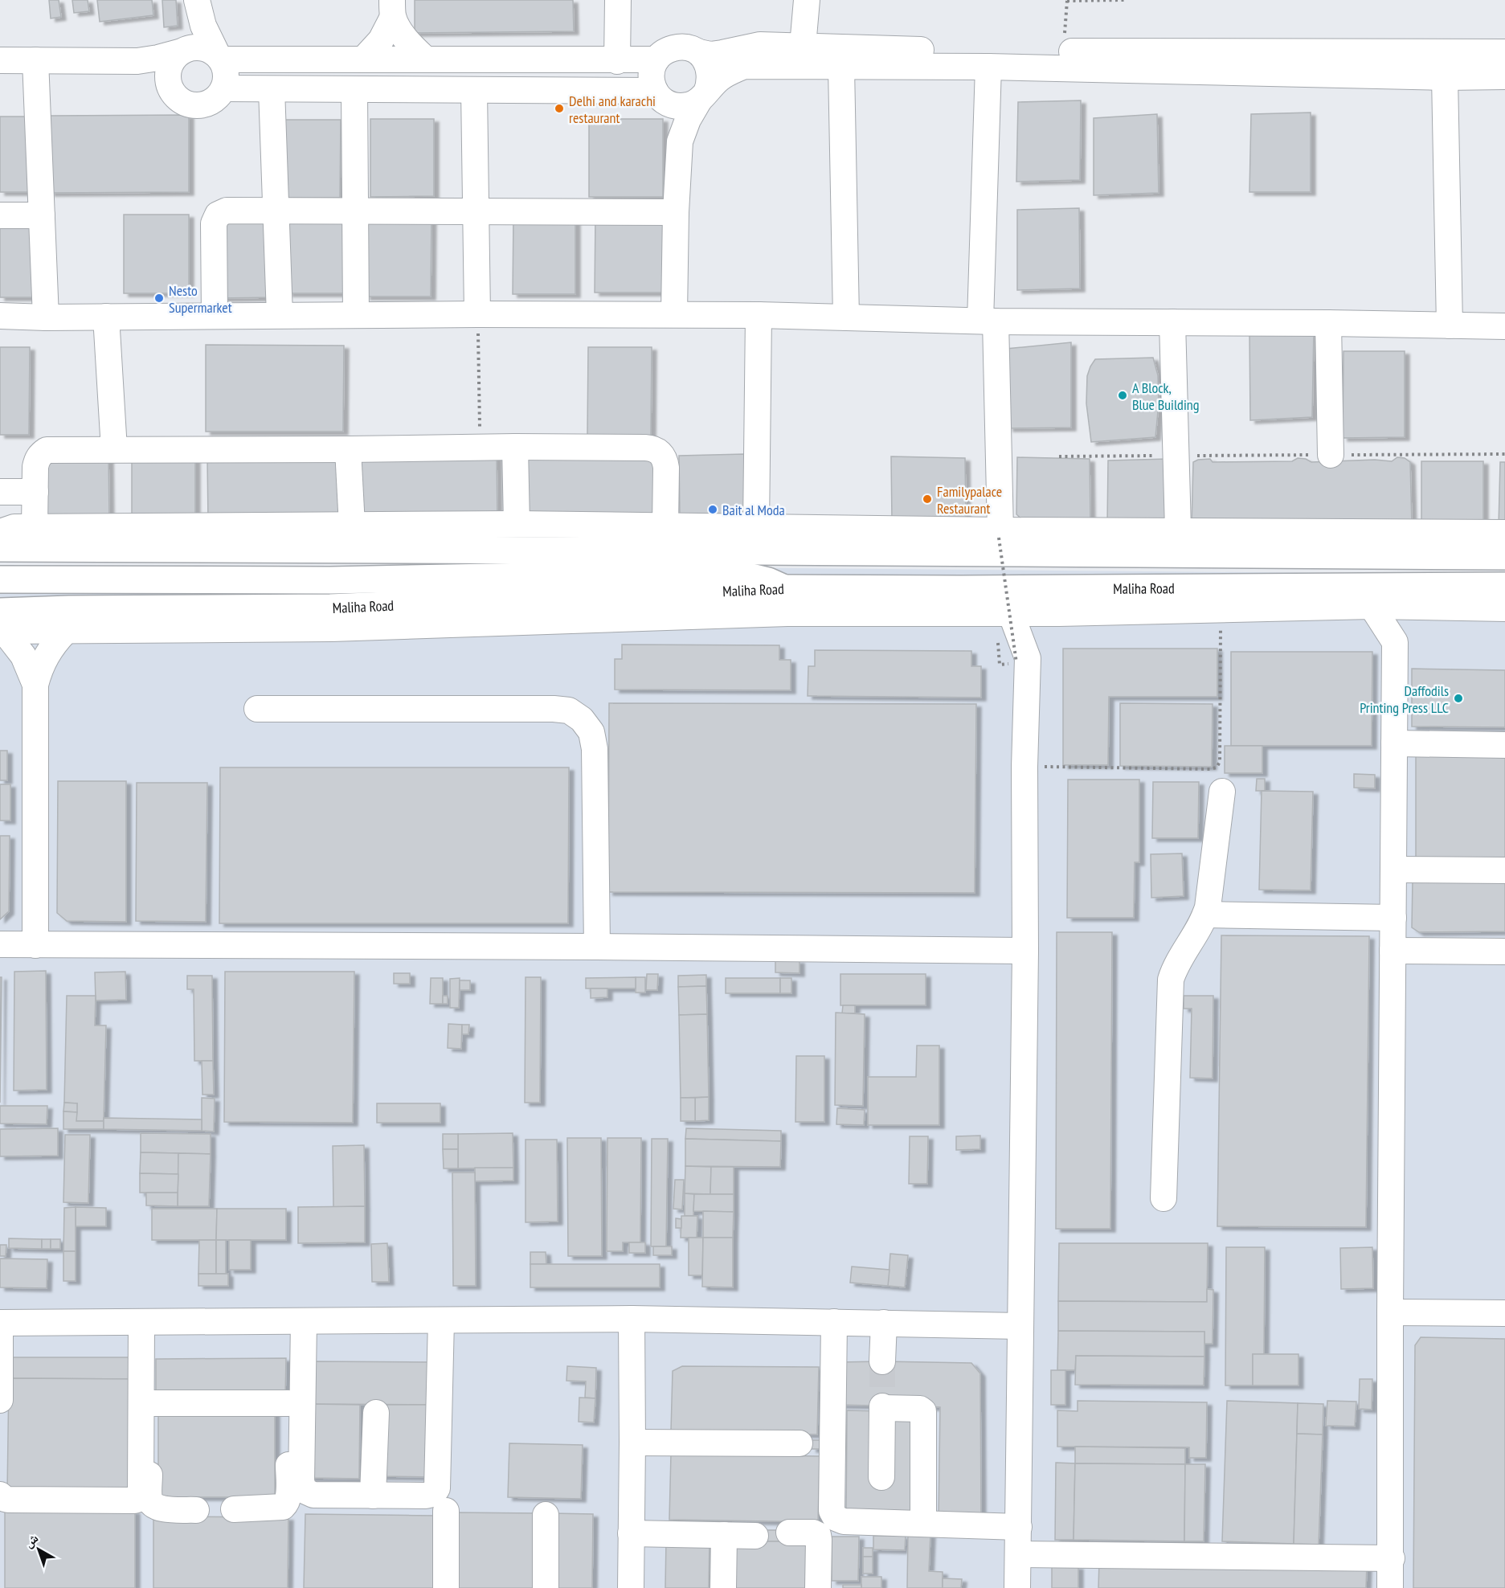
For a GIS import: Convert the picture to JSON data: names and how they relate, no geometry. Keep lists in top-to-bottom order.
{
  "streets": {
    "main road": ["Maliha Road"]
  },
  "places": [
    "Delhi and karachi restaurant",
    "Nesto Supermarket",
    "A Block, Blue Building",
    "Familypalace Restaurant",
    "Bait al Moda",
    "Daffodils Printing Press LLC"
  ],
  "north": "top left"
}
